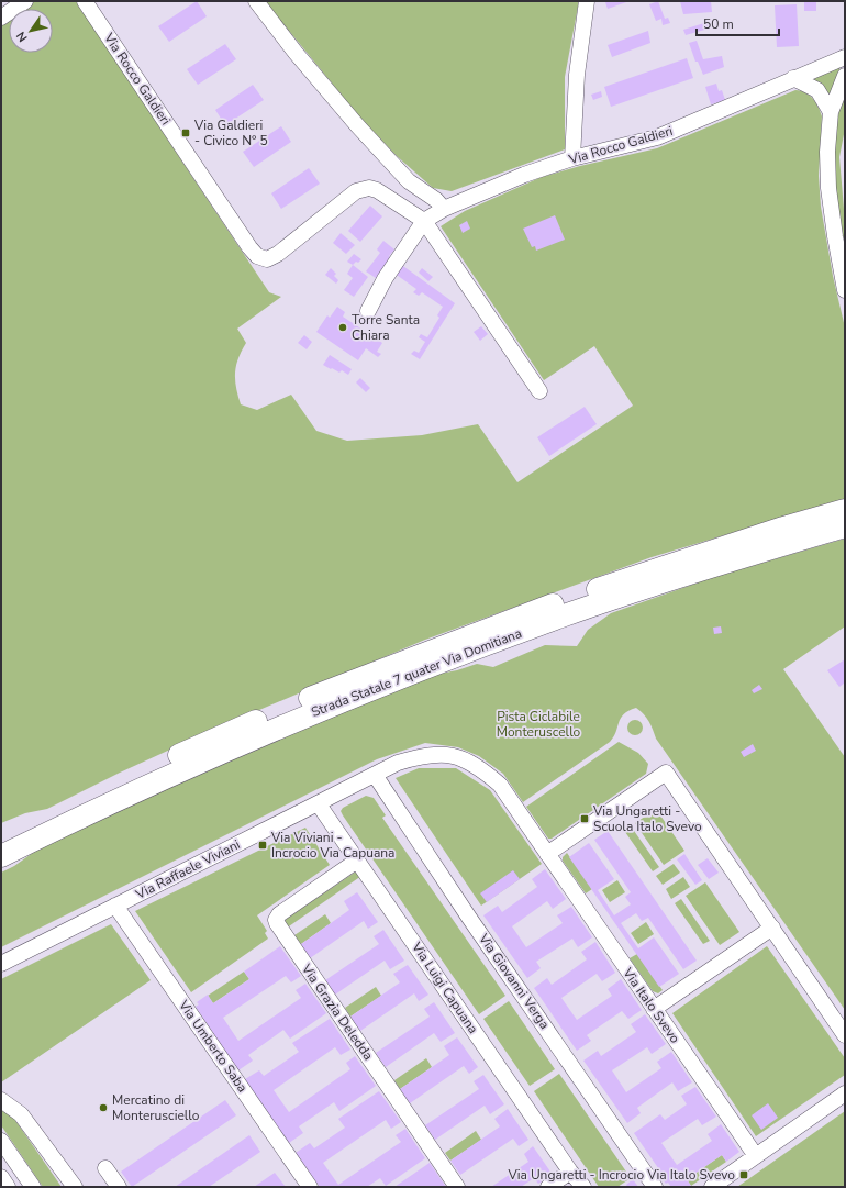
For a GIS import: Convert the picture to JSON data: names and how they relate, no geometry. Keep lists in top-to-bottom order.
{
  "streets": {
    "highway": ["Strada Statale 7 quater Via Domitiana"],
    "street": [
      "Via Rocco Galdieri",
      "Via Raffaele Viviani",
      "Via Giovanni Verga",
      "Via Luigi Capuana",
      "Via Italo Svevo",
      "Via Grazia Deledda",
      "Via Umberto Saba"
    ]
  },
  "crossings": [
    ["Via Raffaele Viviani", "Via Giovanni Verga"],
    ["Via Raffaele Viviani", "Via Luigi Capuana"],
    ["Via Raffaele Viviani", "Via Italo Svevo"],
    ["Via Raffaele Viviani", "Via Umberto Saba"],
    ["Via Giovanni Verga", "Via Italo Svevo"],
    ["Via Luigi Capuana", "Via Grazia Deledda"]
  ],
  "parks": ["Pista Ciclabile Monteruscello"],
  "places": {
    "transit": [
      "Via Galdieri - Civico N° 5",
      "Via Ungaretti - Scuola Italo Svevo",
      "Via Viviani - Incrocio Via Capuana",
      "Via Ungaretti - Incrocio Via Italo Svevo"
    ],
    "other": ["Torre Santa Chiara", "Mercatino di Monterusciello"]
  },
  "scale_bar": "50 m",
  "north": "bottom left"
}
